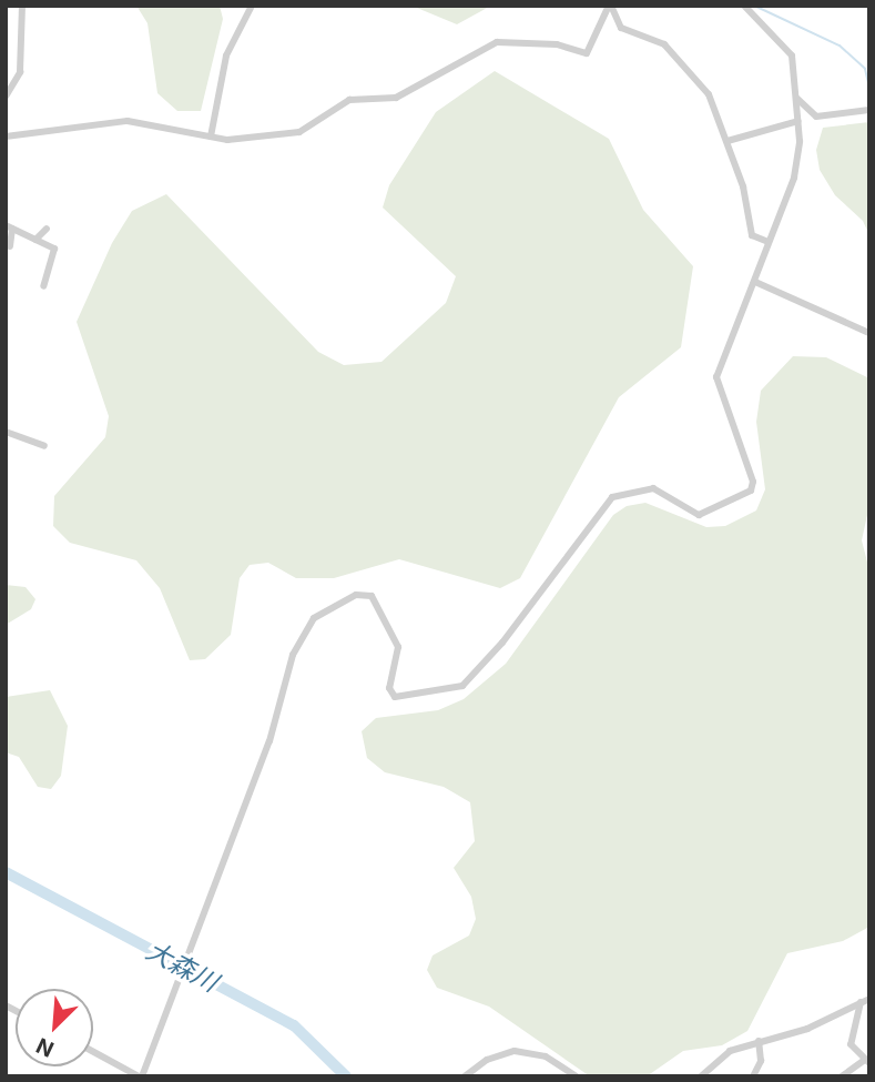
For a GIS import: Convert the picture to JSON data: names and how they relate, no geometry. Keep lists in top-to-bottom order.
{
  "water": ["大森川"],
  "north": "bottom left"
}
